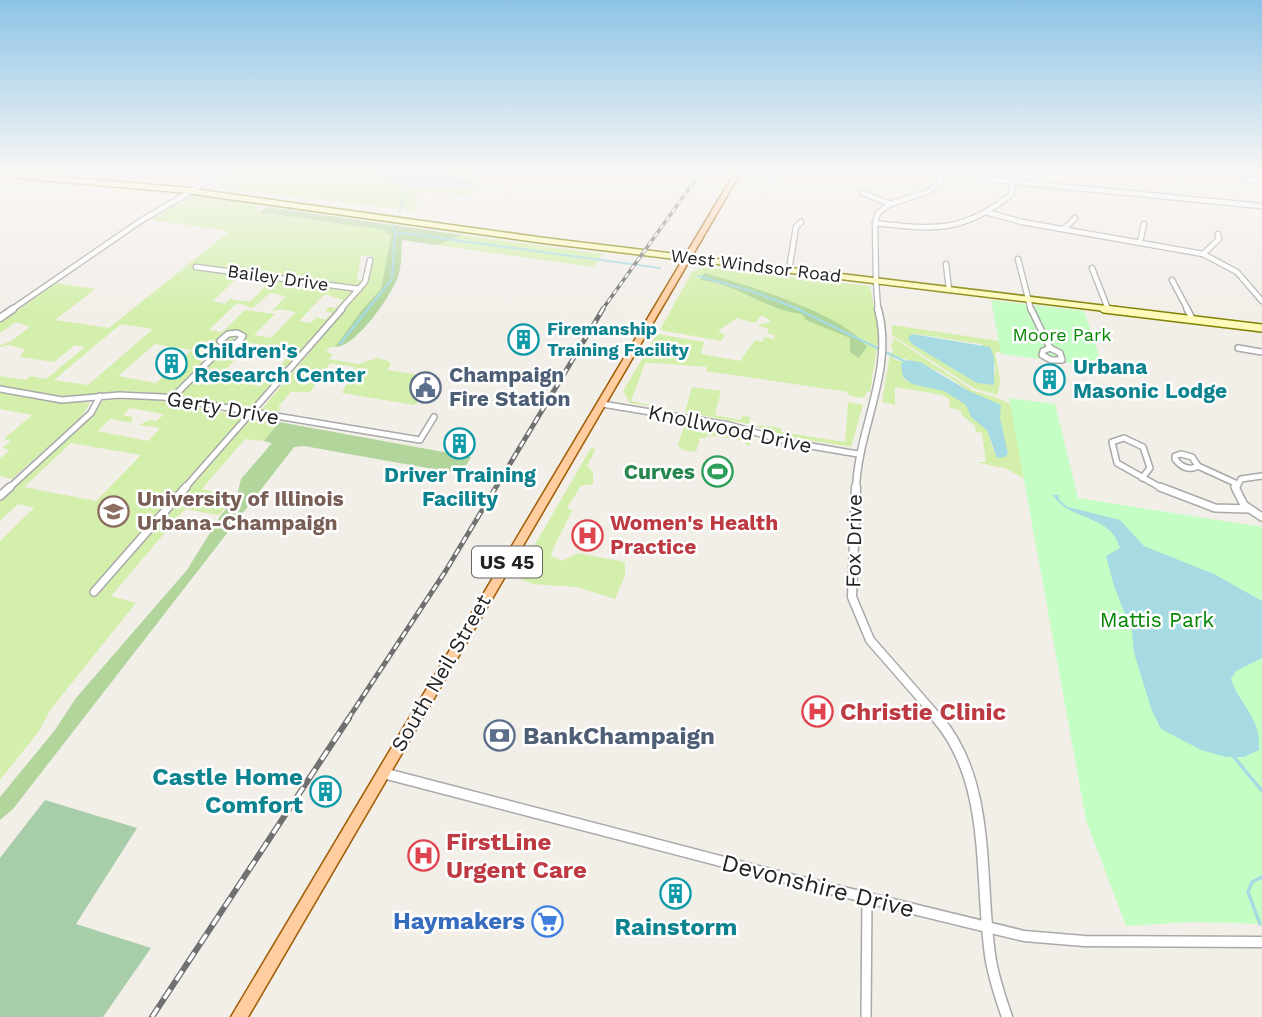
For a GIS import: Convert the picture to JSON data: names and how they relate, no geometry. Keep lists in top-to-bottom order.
{
  "streets": {
    "main road": ["West Windsor Road", "US 45", "South Neil Street"],
    "street": [
      "Bailey Drive",
      "Gerty Drive",
      "Knollwood Drive",
      "Fox Drive",
      "Devonshire Drive"
    ]
  },
  "crossings": [
    ["West Windsor Road", "Fox Drive"],
    ["West Windsor Road", "US 45"],
    ["West Windsor Road", "South Neil Street"],
    ["Knollwood Drive", "Fox Drive"],
    ["Knollwood Drive", "South Neil Street"],
    ["Fox Drive", "Devonshire Drive"],
    ["US 45", "South Neil Street"],
    ["South Neil Street", "Devonshire Drive"]
  ],
  "parks": ["Moore Park", "Mattis Park"],
  "places": {
    "building": [
      "Firemanship Training Facility",
      "Children's Research Center",
      "Urbana Masonic Lodge",
      "Driver Training Facility",
      "Castle Home Comfort",
      "Rainstorm"
    ],
    "public building": ["Champaign Fire Station"],
    "sports": ["Curves"],
    "school or university": ["University of Illinois Urbana-Champaign"],
    "hospital": ["Women's Health Practice", "Christie Clinic", "FirstLine Urgent Care"],
    "bank": ["BankChampaign"],
    "supermarket": ["Haymakers"]
  }
}
